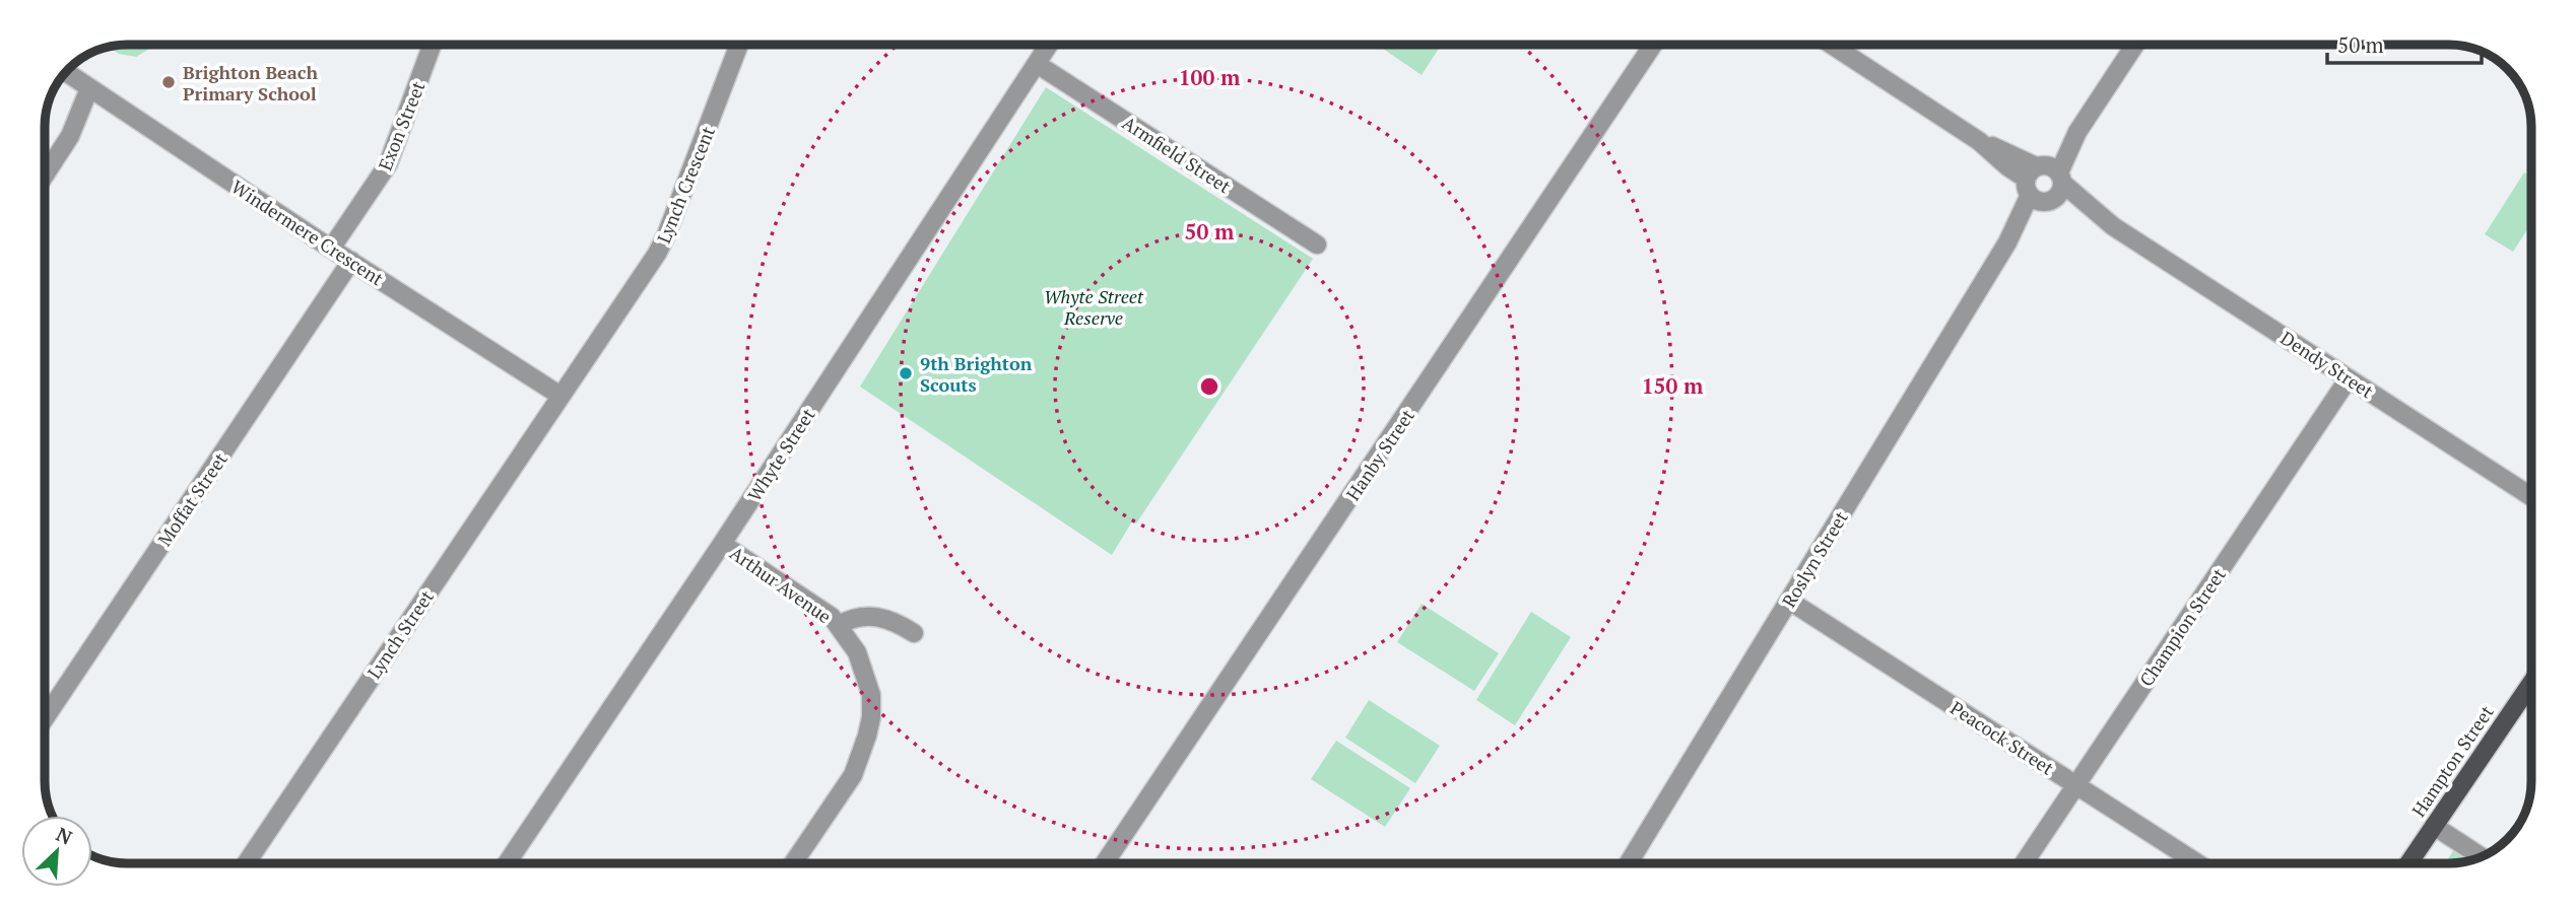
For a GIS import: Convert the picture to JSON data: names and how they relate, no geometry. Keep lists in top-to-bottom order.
{
  "streets": {
    "main road": ["Hampton Street"],
    "street": [
      "Exon Street",
      "Armfield Street",
      "Lynch Crescent",
      "Windermere Crescent",
      "Dendy Street",
      "Whyte Street",
      "Hanby Street",
      "Moffat Street",
      "Roslyn Street",
      "Arthur Avenue",
      "Champion Street",
      "Lynch Street",
      "Peacock Street"
    ]
  },
  "crossings": [
    ["Exon Street", "Windermere Crescent"],
    ["Armfield Street", "Whyte Street"],
    ["Lynch Crescent", "Windermere Crescent"],
    ["Lynch Crescent", "Lynch Street"],
    ["Windermere Crescent", "Moffat Street"],
    ["Windermere Crescent", "Lynch Street"],
    ["Dendy Street", "Roslyn Street"],
    ["Dendy Street", "Champion Street"],
    ["Whyte Street", "Arthur Avenue"],
    ["Roslyn Street", "Peacock Street"],
    ["Champion Street", "Peacock Street"]
  ],
  "parks": ["Whyte Street Reserve"],
  "places": ["Brighton Beach Primary School", "9th Brighton Scouts"],
  "scale_bar": "50 m",
  "north": "top right",
  "rings": ["100 m", "50 m", "150 m"]
}
